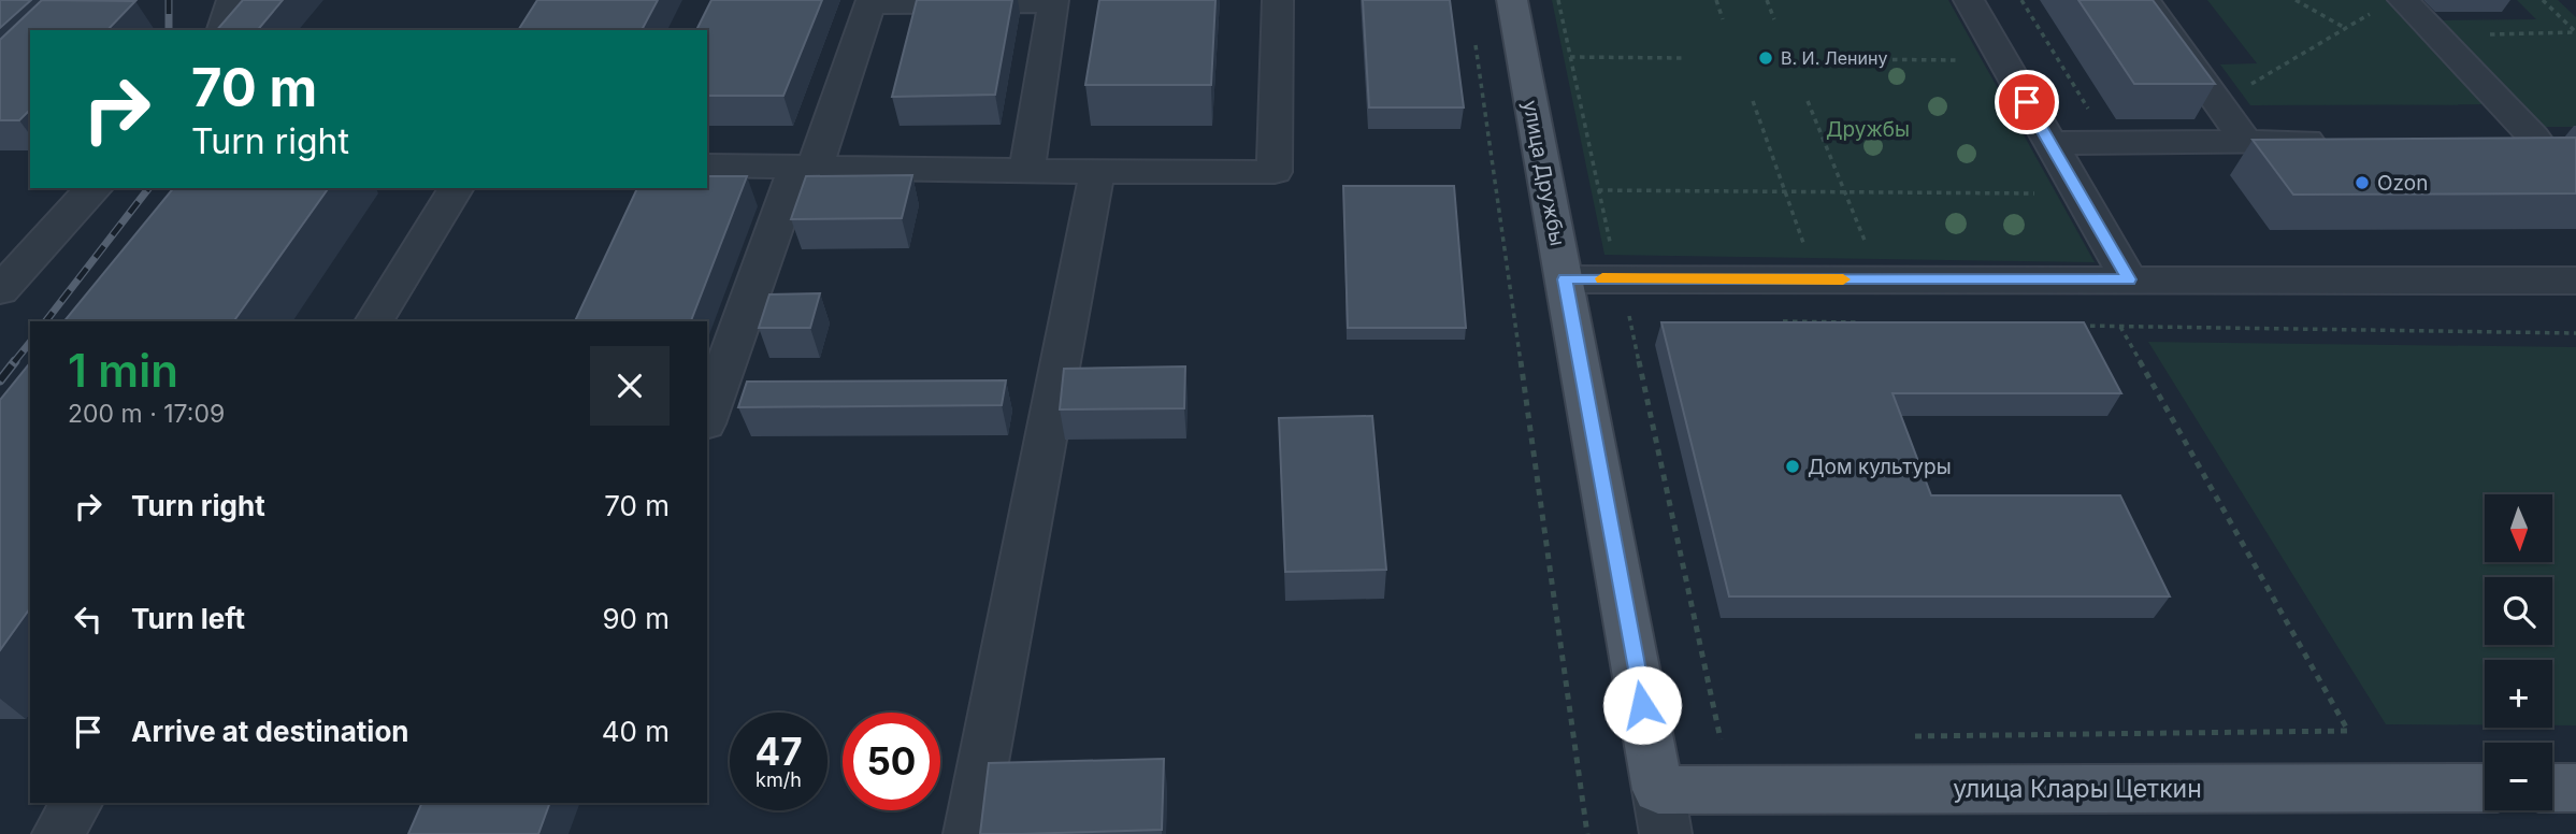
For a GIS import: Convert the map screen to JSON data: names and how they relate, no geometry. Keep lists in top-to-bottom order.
{
  "streets": {
    "main road": ["улица Дружбы", "улица Клары Цеткин"]
  },
  "crossings": [
    ["улица Дружбы", "улица Клары Цеткин"]
  ],
  "parks": ["Дружбы"],
  "places": ["В. И. Ленину", "Ozon", "Дом культуры"],
  "north": "bottom",
  "page": {
    "turn": ["70 m", "Turn right"],
    "heading": ["1 min", "200 m · 17:09"],
    "list": [
      {
        "name": "Turn right",
        "value": "70 m"
      },
      {
        "name": "Turn left",
        "value": "90 m"
      },
      {
        "name": "Arrive at destination",
        "value": "40 m"
      }
    ],
    "map_buttons": ["+", "−"],
    "speed": "47 km/h",
    "limit": "50"
  }
}
